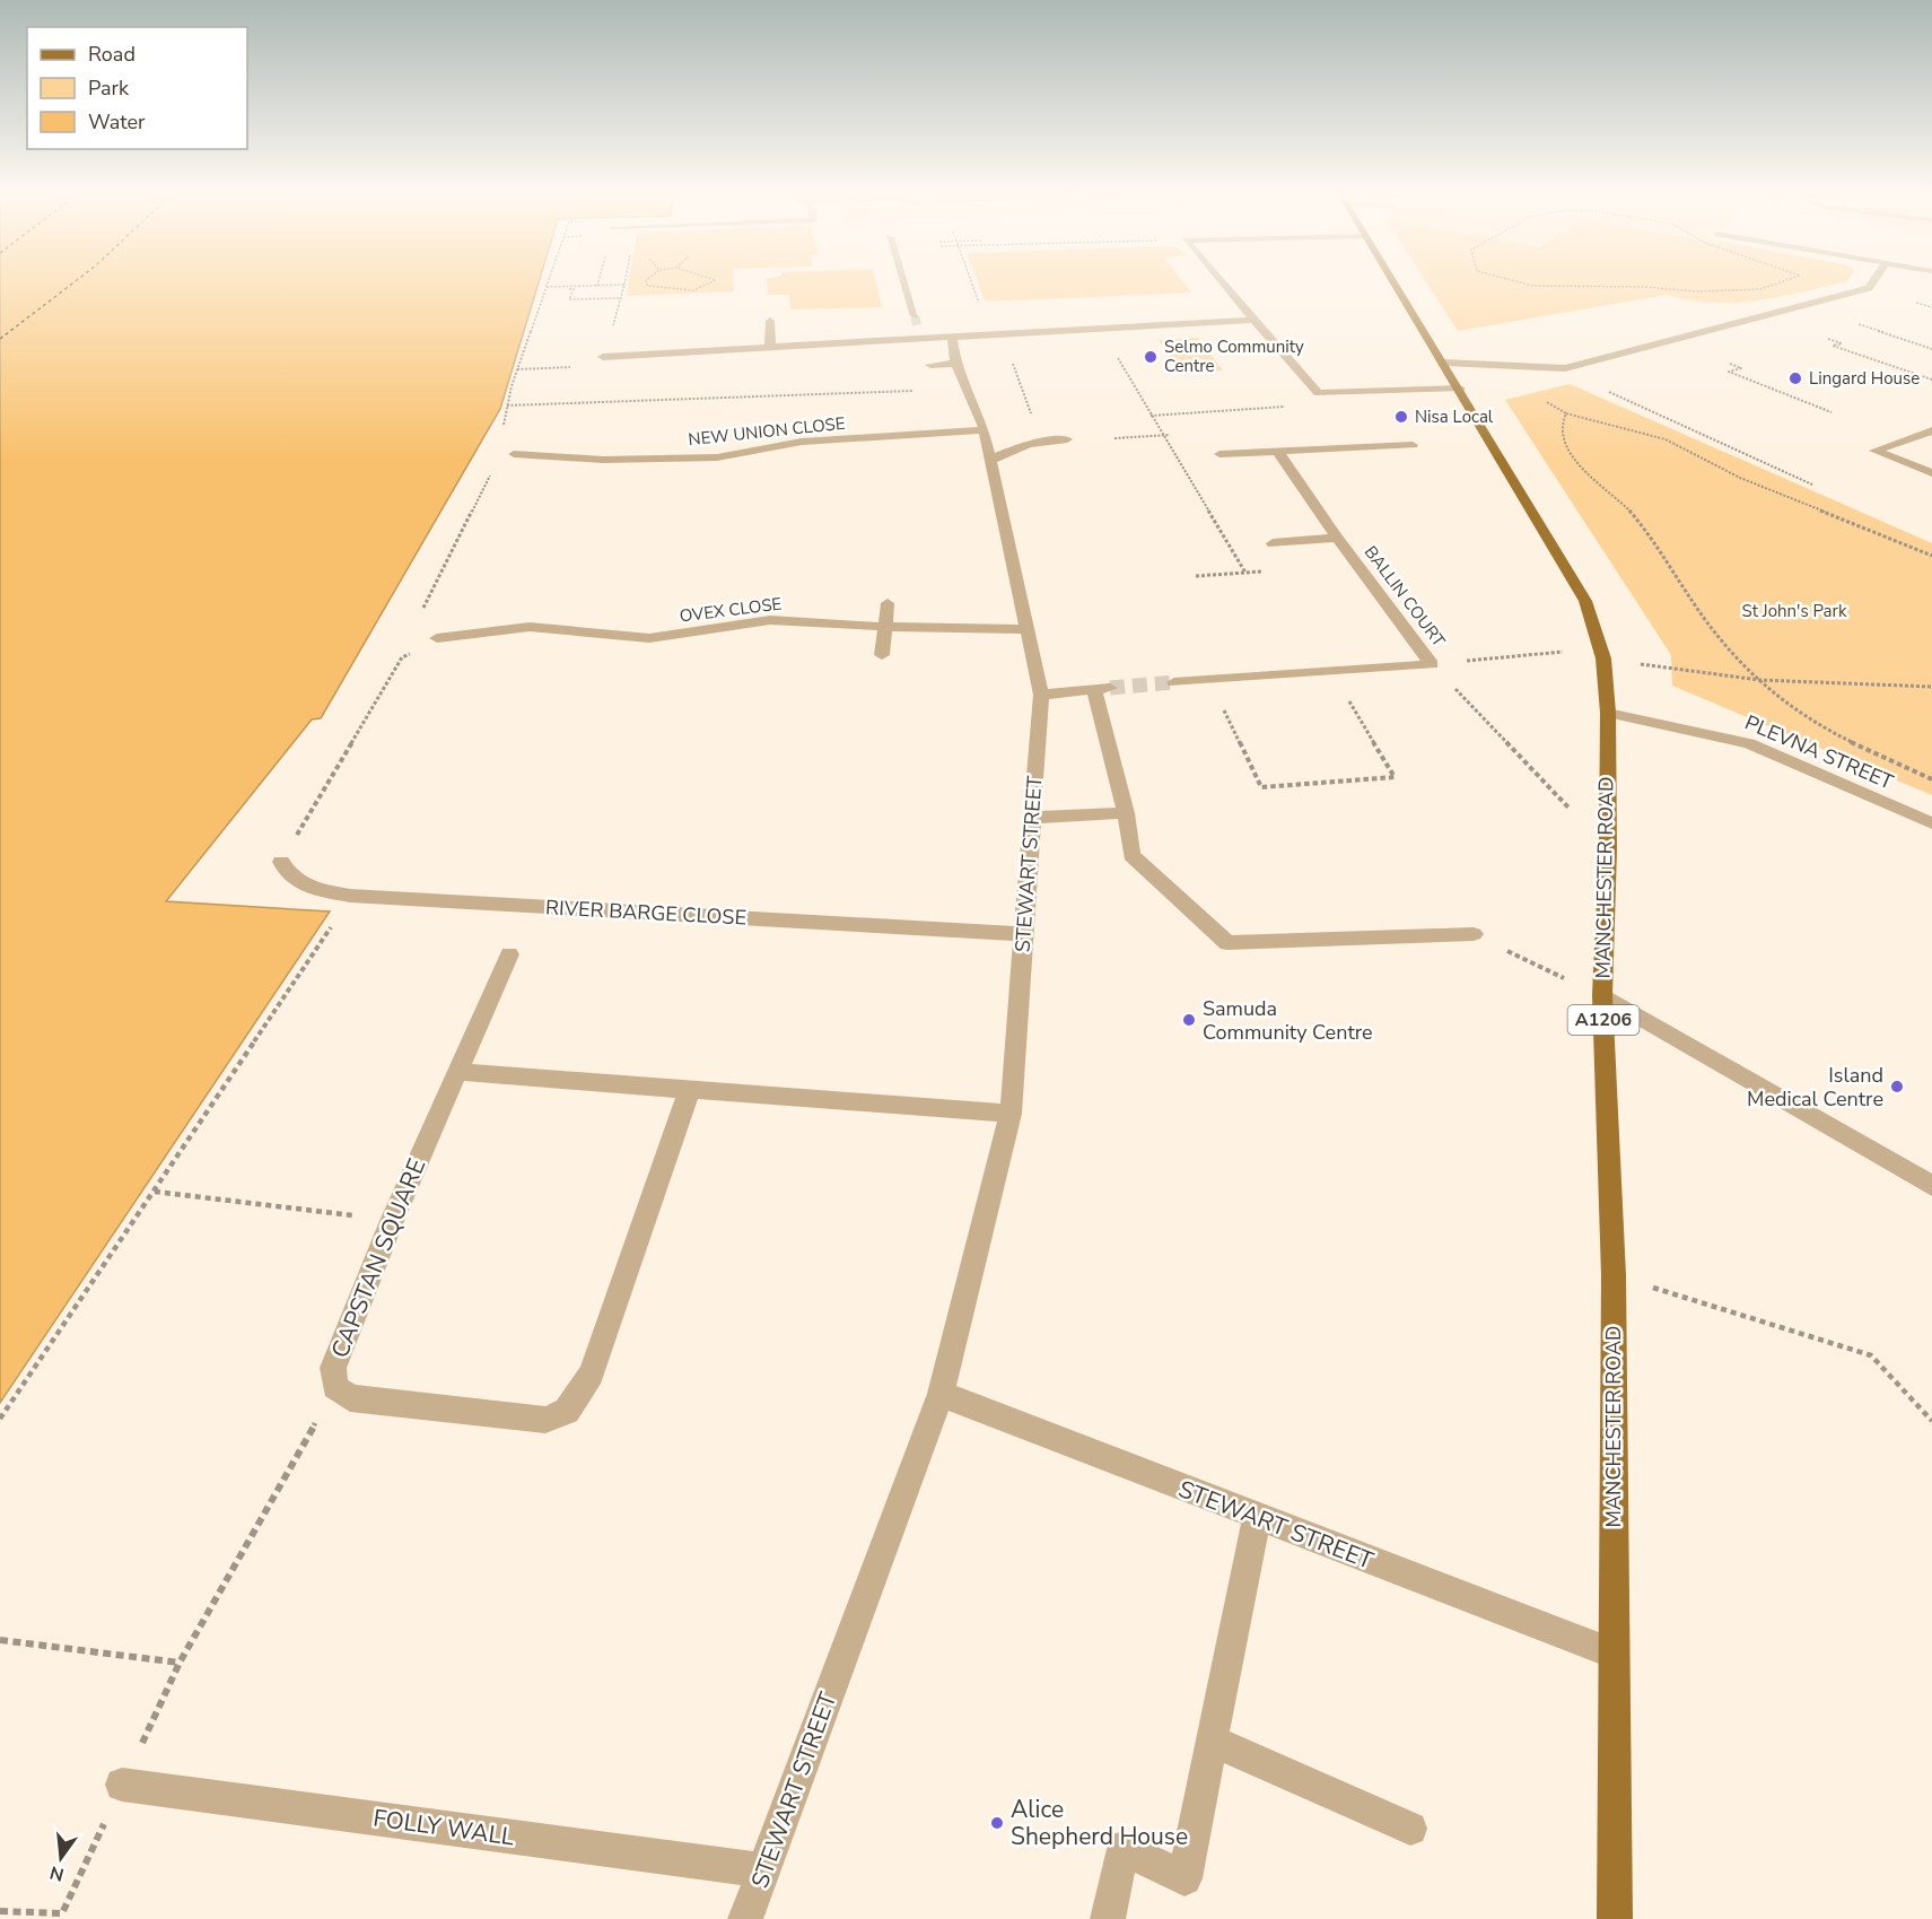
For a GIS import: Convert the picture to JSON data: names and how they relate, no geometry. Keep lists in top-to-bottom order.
{
  "streets": {
    "main road": ["MANCHESTER ROAD", "A1206"],
    "street": [
      "NEW UNION CLOSE",
      "BALLIN COURT",
      "OVEX CLOSE",
      "PLEVNA STREET",
      "STEWART STREET",
      "RIVER BARGE CLOSE",
      "CAPSTAN SQUARE",
      "FOLLY WALL"
    ]
  },
  "crossings": [
    ["NEW UNION CLOSE", "STEWART STREET"],
    ["OVEX CLOSE", "STEWART STREET"],
    ["PLEVNA STREET", "MANCHESTER ROAD"],
    ["STEWART STREET", "MANCHESTER ROAD"],
    ["STEWART STREET", "RIVER BARGE CLOSE"],
    ["STEWART STREET", "FOLLY WALL"]
  ],
  "parks": ["St John's Park"],
  "places": [
    "Selmo Community Centre",
    "Lingard House",
    "Nisa Local",
    "Samuda Community Centre",
    "Island Medical Centre",
    "Alice Shepherd House"
  ],
  "legend": ["Road", "Park", "Water"],
  "north": "bottom"
}
